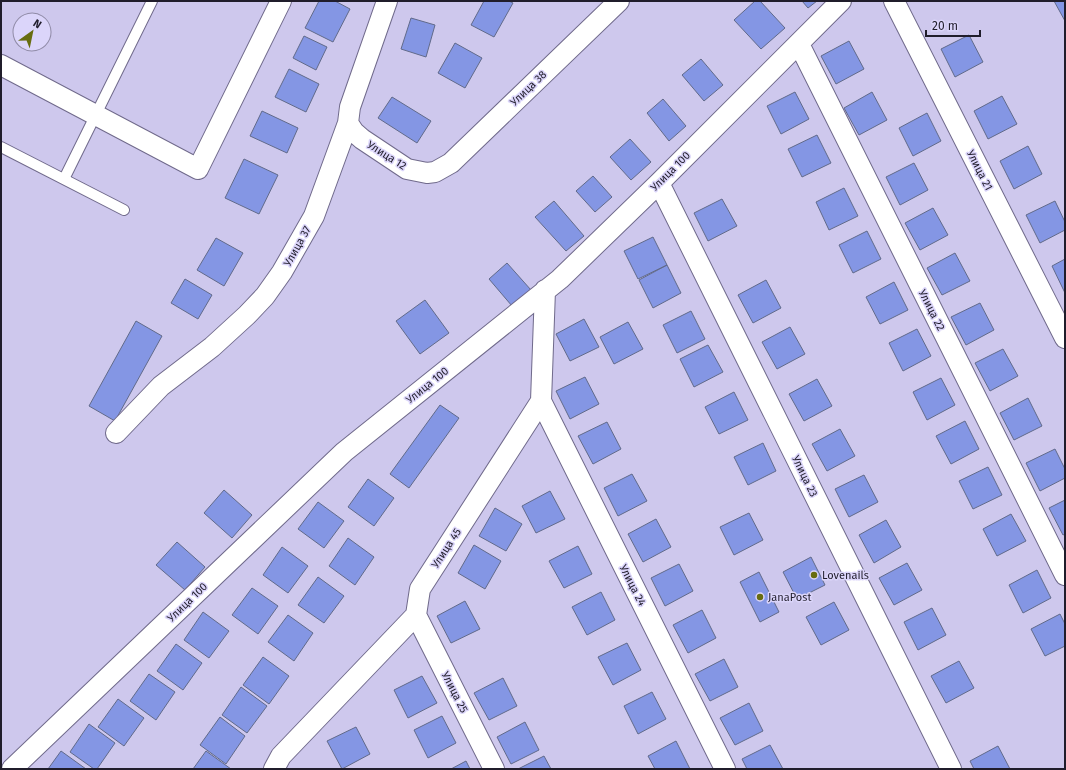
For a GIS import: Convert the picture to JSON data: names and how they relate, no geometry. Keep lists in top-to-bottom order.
{
  "streets": {
    "street": [
      "Улица 38",
      "Улица 12",
      "Улица 21",
      "Улица 100",
      "Улица 37",
      "Улица 22",
      "Улица 23",
      "Улица 45",
      "Улица 24",
      "Улица 25"
    ]
  },
  "crossings": [
    ["Улица 38", "Улица 12"],
    ["Улица 12", "Улица 37"],
    ["Улица 100", "Улица 22"],
    ["Улица 100", "Улица 23"],
    ["Улица 45", "Улица 24"],
    ["Улица 45", "Улица 25"]
  ],
  "places": ["Lovenails", "JanaPost"],
  "scale_bar": "20 m",
  "north": "top right"
}
